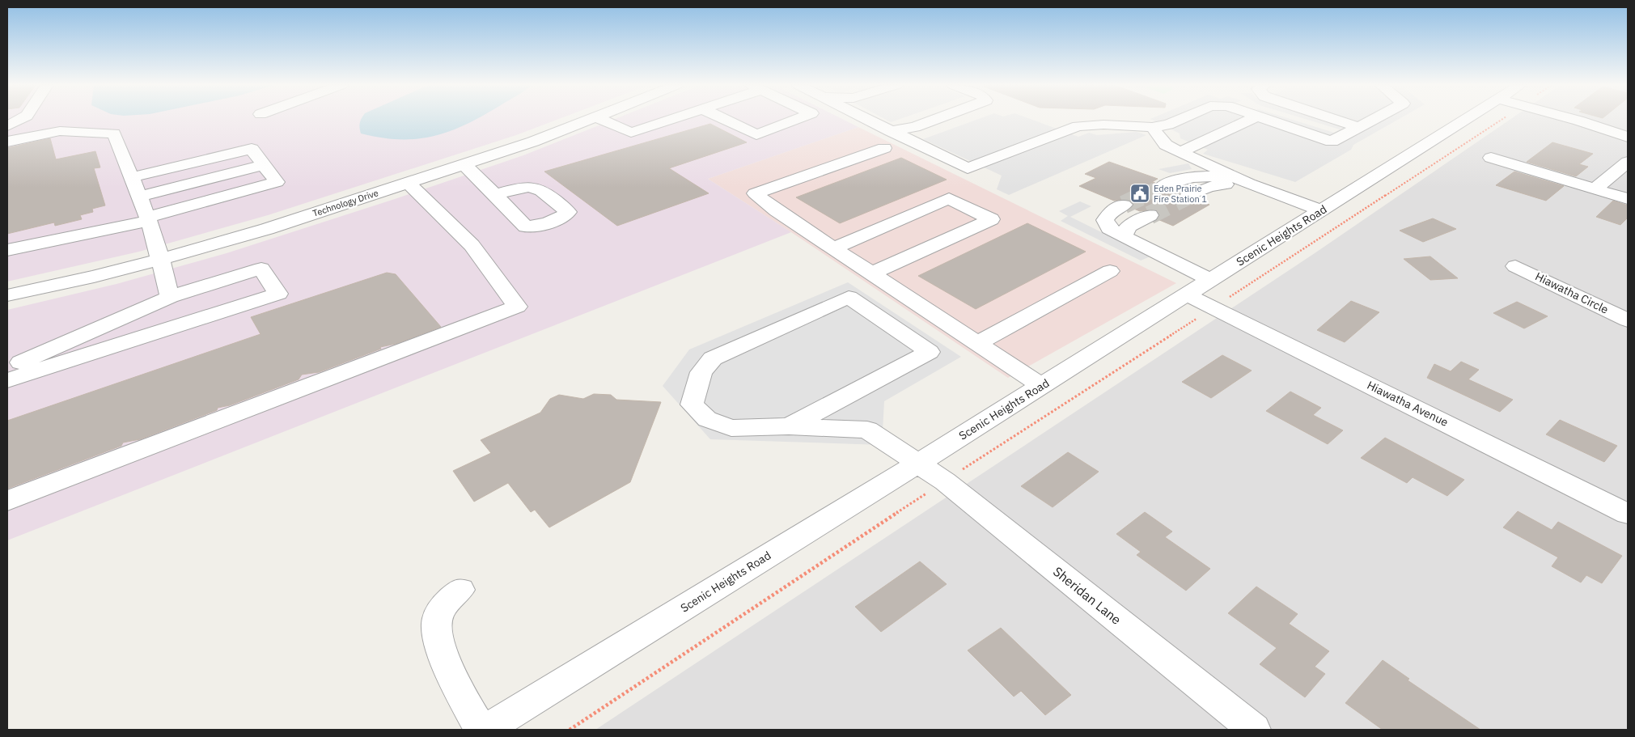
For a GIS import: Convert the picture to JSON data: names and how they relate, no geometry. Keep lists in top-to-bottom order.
{
  "streets": {
    "street": [
      "Technology Drive",
      "Scenic Heights Road",
      "Hiawatha Circle",
      "Hiawatha Avenue",
      "Sheridan Lane"
    ]
  },
  "crossings": [
    ["Scenic Heights Road", "Hiawatha Avenue"],
    ["Scenic Heights Road", "Sheridan Lane"]
  ],
  "places": {
    "public building": ["Eden Prairie Fire Station 1"]
  }
}
